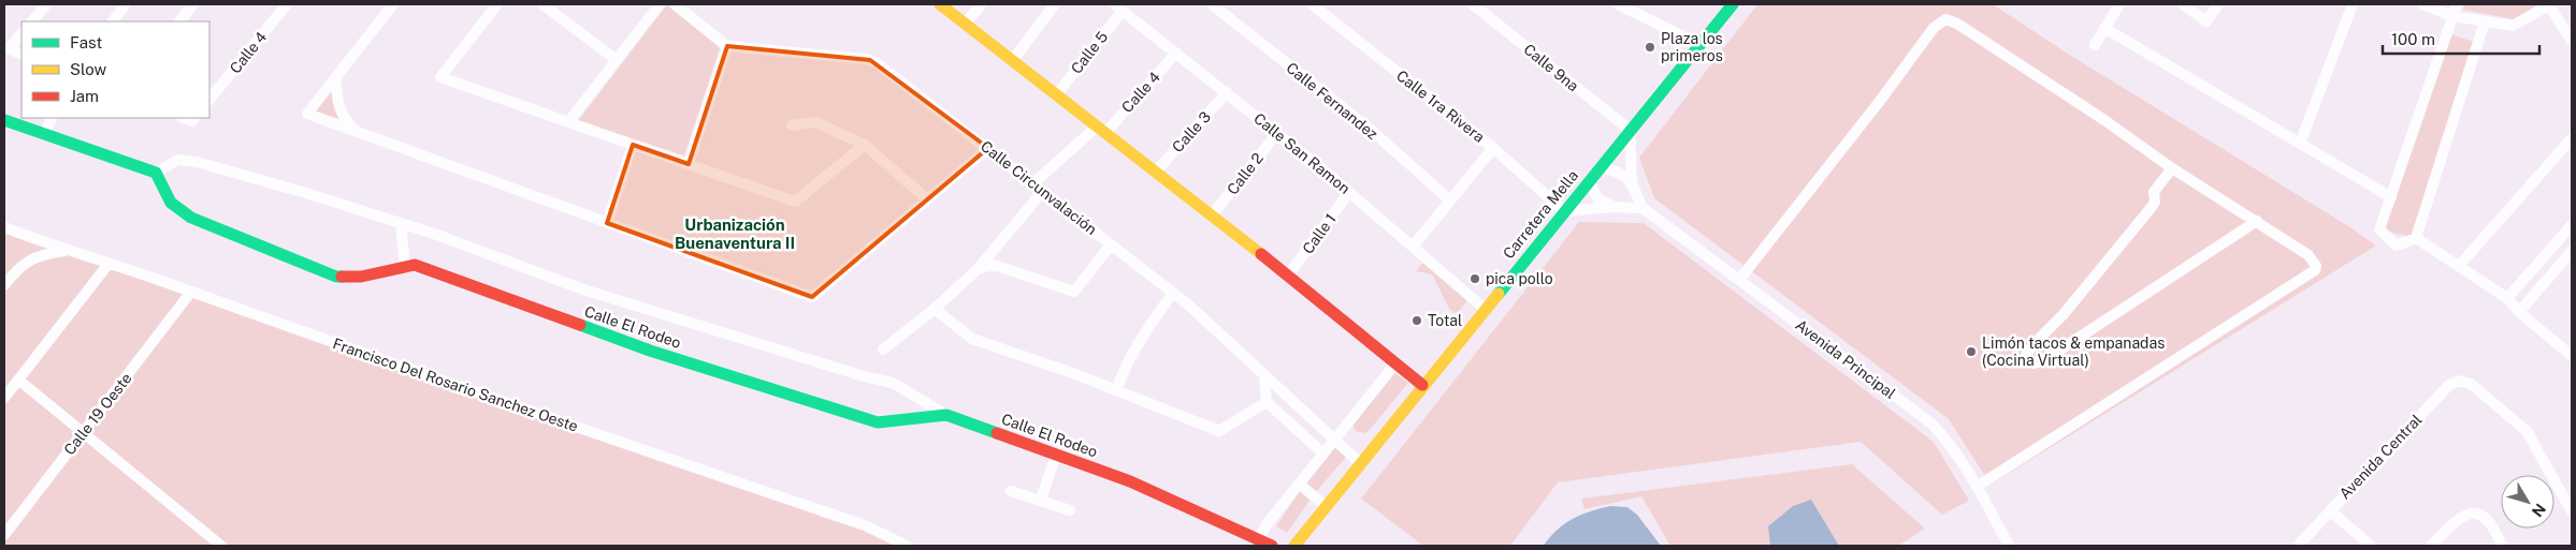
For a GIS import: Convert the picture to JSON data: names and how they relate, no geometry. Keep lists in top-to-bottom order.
{
  "streets": {
    "street": [
      "Calle 4",
      "Calle 5",
      "Calle 9na",
      "Calle Fernandez",
      "Calle 1ra Rivera",
      "Calle 3",
      "Calle San Ramon",
      "Calle 2",
      "Calle Circunvalación",
      "Carretera Mella",
      "Calle 1",
      "Calle El Rodeo",
      "Avenida Principal",
      "Francisco Del Rosario Sanchez Oeste",
      "Calle 19 Oeste",
      "Avenida Central"
    ]
  },
  "crossings": [
    ["Calle 4", "Calle San Ramon"],
    ["Calle 4", "Calle Circunvalación"],
    ["Calle 5", "Calle San Ramon"],
    ["Calle 9na", "Carretera Mella"],
    ["Calle 1ra Rivera", "Carretera Mella"],
    ["Calle 3", "Calle San Ramon"],
    ["Calle San Ramon", "Calle 2"],
    ["Calle San Ramon", "Carretera Mella"],
    ["Calle San Ramon", "Calle 1"],
    ["Calle Circunvalación", "Carretera Mella"],
    ["Francisco Del Rosario Sanchez Oeste", "Calle 19 Oeste"]
  ],
  "districts": ["Urbanización Buenaventura II"],
  "places": [
    "Plaza los primeros",
    "pica pollo",
    "Total",
    "Limón tacos & empanadas (Cocina Virtual)"
  ],
  "legend": ["Fast", "Slow", "Jam"],
  "scale_bar": "100 m",
  "north": "bottom right"
}
